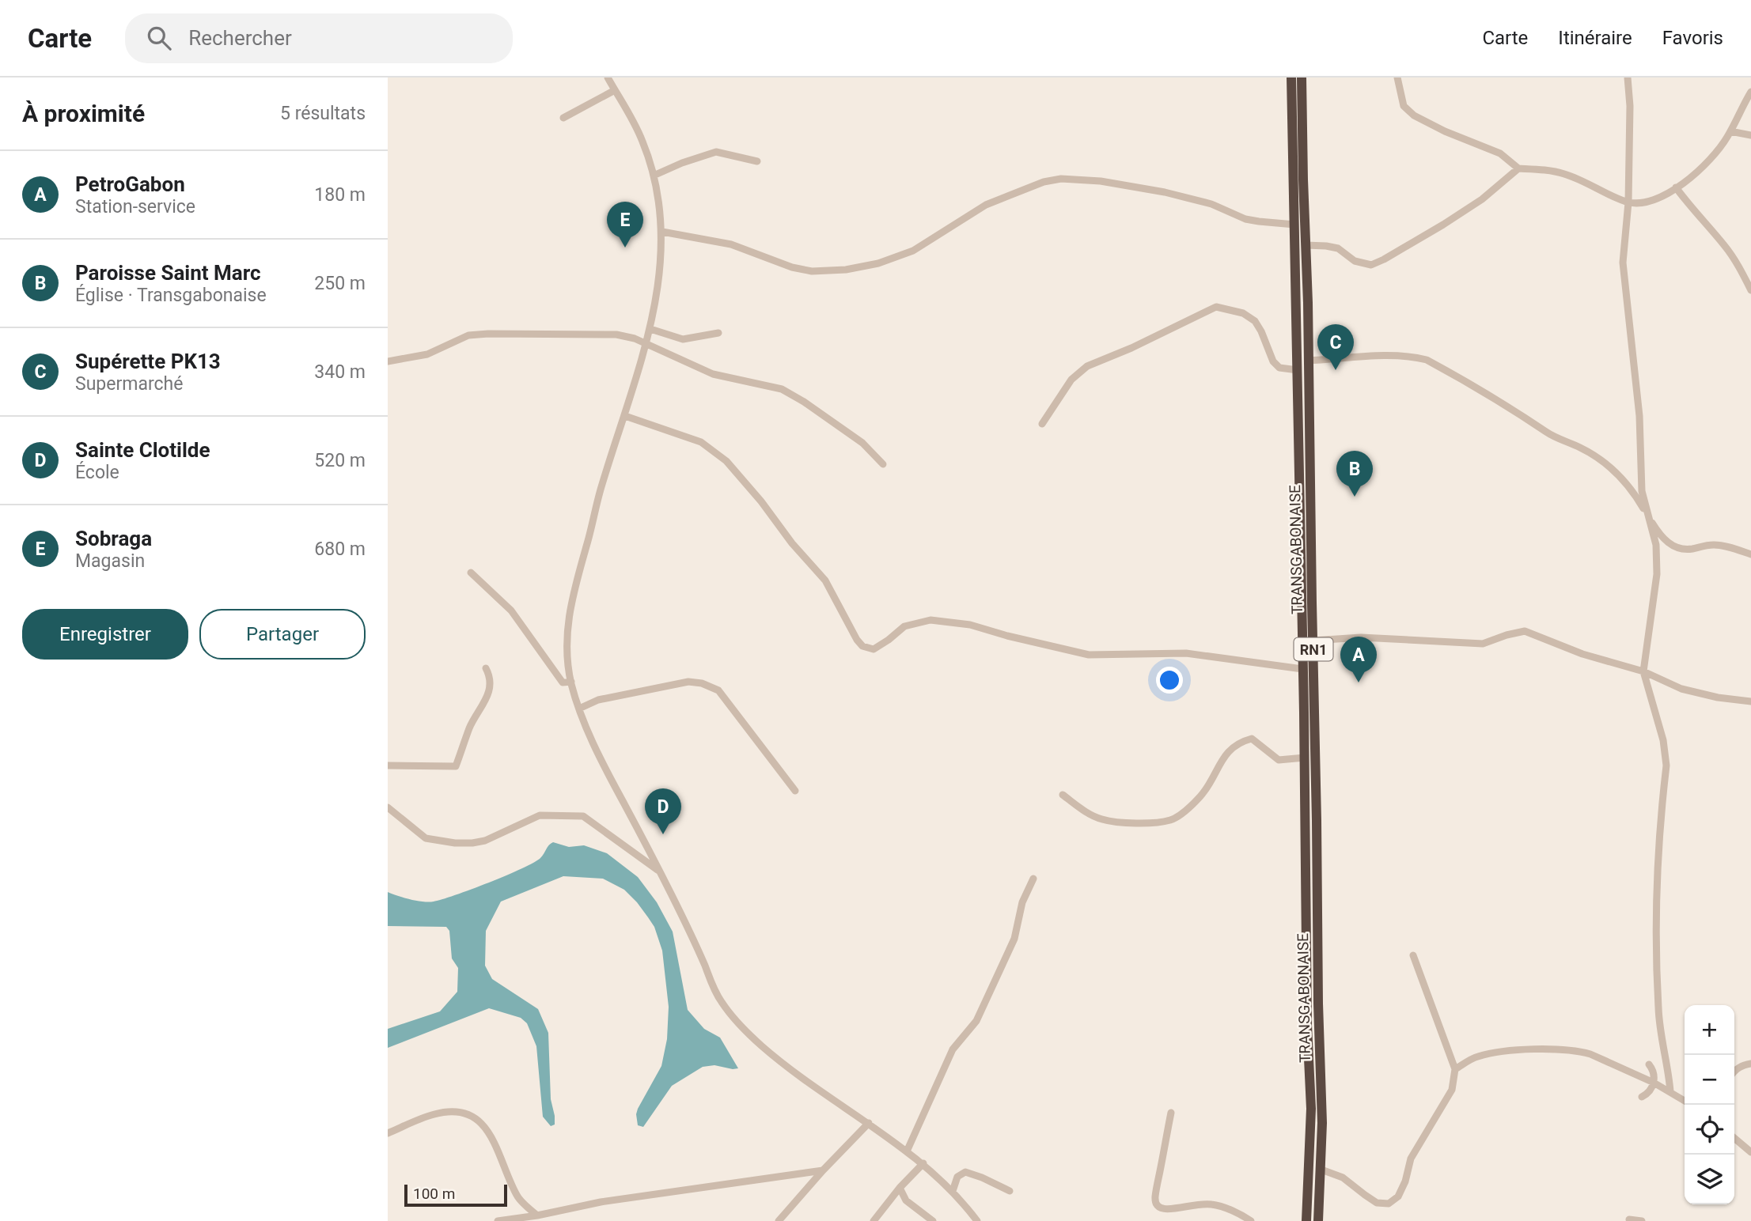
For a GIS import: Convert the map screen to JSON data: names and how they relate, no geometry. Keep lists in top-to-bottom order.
{
  "streets": {
    "highway": ["TRANSGABONAISE", "RN1"]
  },
  "scale_bar": "100 m",
  "page": {
    "header": "Carte",
    "search": "Rechercher",
    "nav": ["Carte", "Itinéraire", "Favoris"],
    "heading": ["À proximité", "5 résultats"],
    "list": [
      {
        "mark": "A",
        "name": "PetroGabon",
        "note": "Station-service",
        "value": "180 m"
      },
      {
        "mark": "B",
        "name": "Paroisse Saint Marc",
        "note": "Église · Transgabonaise",
        "value": "250 m"
      },
      {
        "mark": "C",
        "name": "Supérette PK13",
        "note": "Supermarché",
        "value": "340 m"
      },
      {
        "mark": "D",
        "name": "Sainte Clotilde",
        "note": "École",
        "value": "520 m"
      },
      {
        "mark": "E",
        "name": "Sobraga",
        "note": "Magasin",
        "value": "680 m"
      }
    ],
    "pins": [
      "E",
      "C",
      "B",
      "A",
      "D"
    ],
    "buttons": ["Enregistrer", "Partager"],
    "map_buttons": ["+", "−"],
    "scale": "100 m"
  }
}
